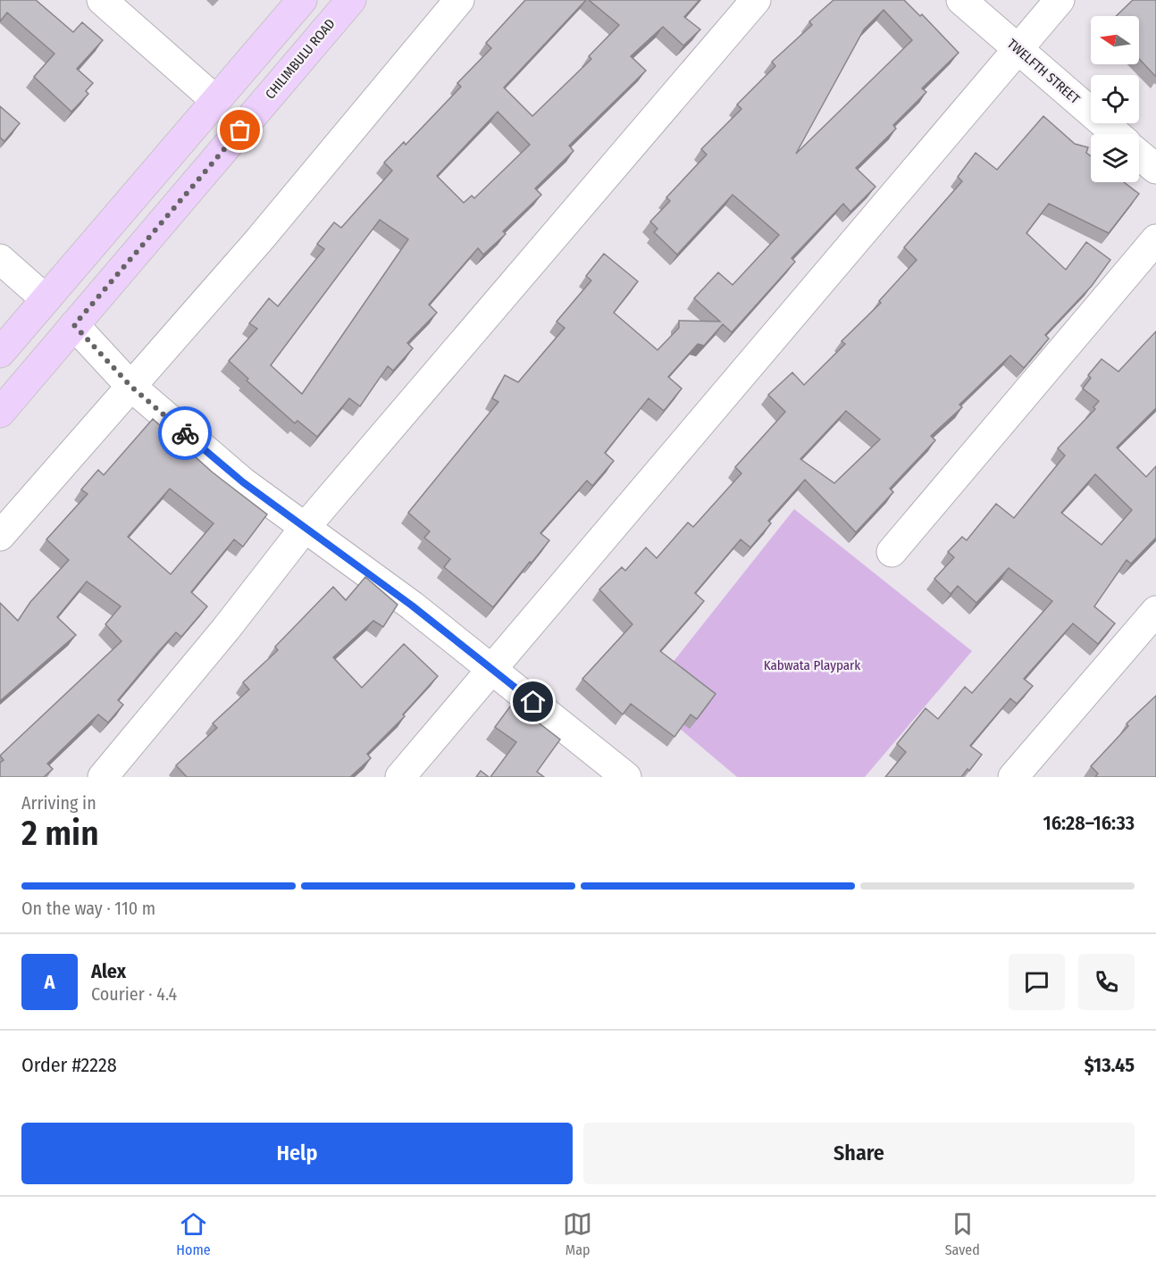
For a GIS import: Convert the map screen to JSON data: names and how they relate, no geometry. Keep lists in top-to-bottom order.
{
  "streets": {
    "main road": ["CHILIMBULU ROAD"],
    "street": ["TWELFTH STREET"]
  },
  "parks": ["Kabwata Playpark"],
  "north": "left",
  "page": {
    "heading": ["2 min", "Arriving in", "16:28–16:33"],
    "panel": [
      "Alex",
      "Courier · 4.4",
      "Order #2228",
      "$13.45"
    ],
    "bar": "On the way · 110 m",
    "round": "A",
    "buttons": ["Help", "Share"],
    "tabs": ["Home", "Map", "Saved"]
  }
}
